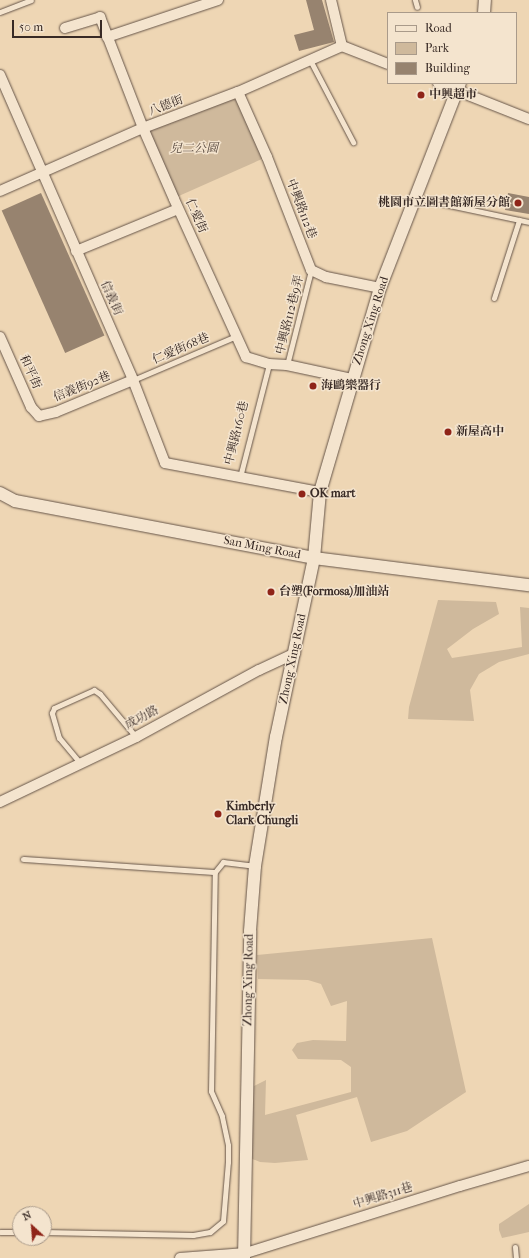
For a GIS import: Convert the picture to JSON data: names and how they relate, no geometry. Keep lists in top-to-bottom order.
{
  "streets": {
    "street": [
      "八德街",
      "中興路112巷",
      "仁愛街",
      "信義街",
      "Zhong Xing Road",
      "和平街",
      "信義街92巷",
      "中興路160巷",
      "San Ming Road",
      "成功路",
      "中興路311巷"
    ],
    "lane": ["中興路112巷9弄", "仁愛街68巷"]
  },
  "crossings": [
    ["八德街", "中興路112巷"],
    ["八德街", "仁愛街"],
    ["八德街", "信義街"],
    ["中興路112巷", "中興路112巷9弄"],
    ["仁愛街", "中興路112巷9弄"],
    ["仁愛街", "Zhong Xing Road"],
    ["仁愛街", "仁愛街68巷"],
    ["仁愛街", "中興路160巷"],
    ["信義街", "仁愛街68巷"],
    ["信義街", "信義街92巷"],
    ["信義街", "中興路160巷"],
    ["Zhong Xing Road", "中興路160巷"],
    ["Zhong Xing Road", "San Ming Road"],
    ["Zhong Xing Road", "成功路"],
    ["Zhong Xing Road", "中興路311巷"],
    ["仁愛街68巷", "信義街92巷"],
    ["和平街", "信義街92巷"]
  ],
  "parks": ["兒二公園"],
  "places": [
    "中興超市",
    "桃園市立圖書館新屋分館",
    "海鷗樂器行",
    "新屋高中",
    "OK mart",
    "台塑(Formosa)加油站",
    "Kimberly Clark Chungli"
  ],
  "legend": ["Road", "Park", "Building"],
  "scale_bar": "50 m",
  "north": "top left"
}
